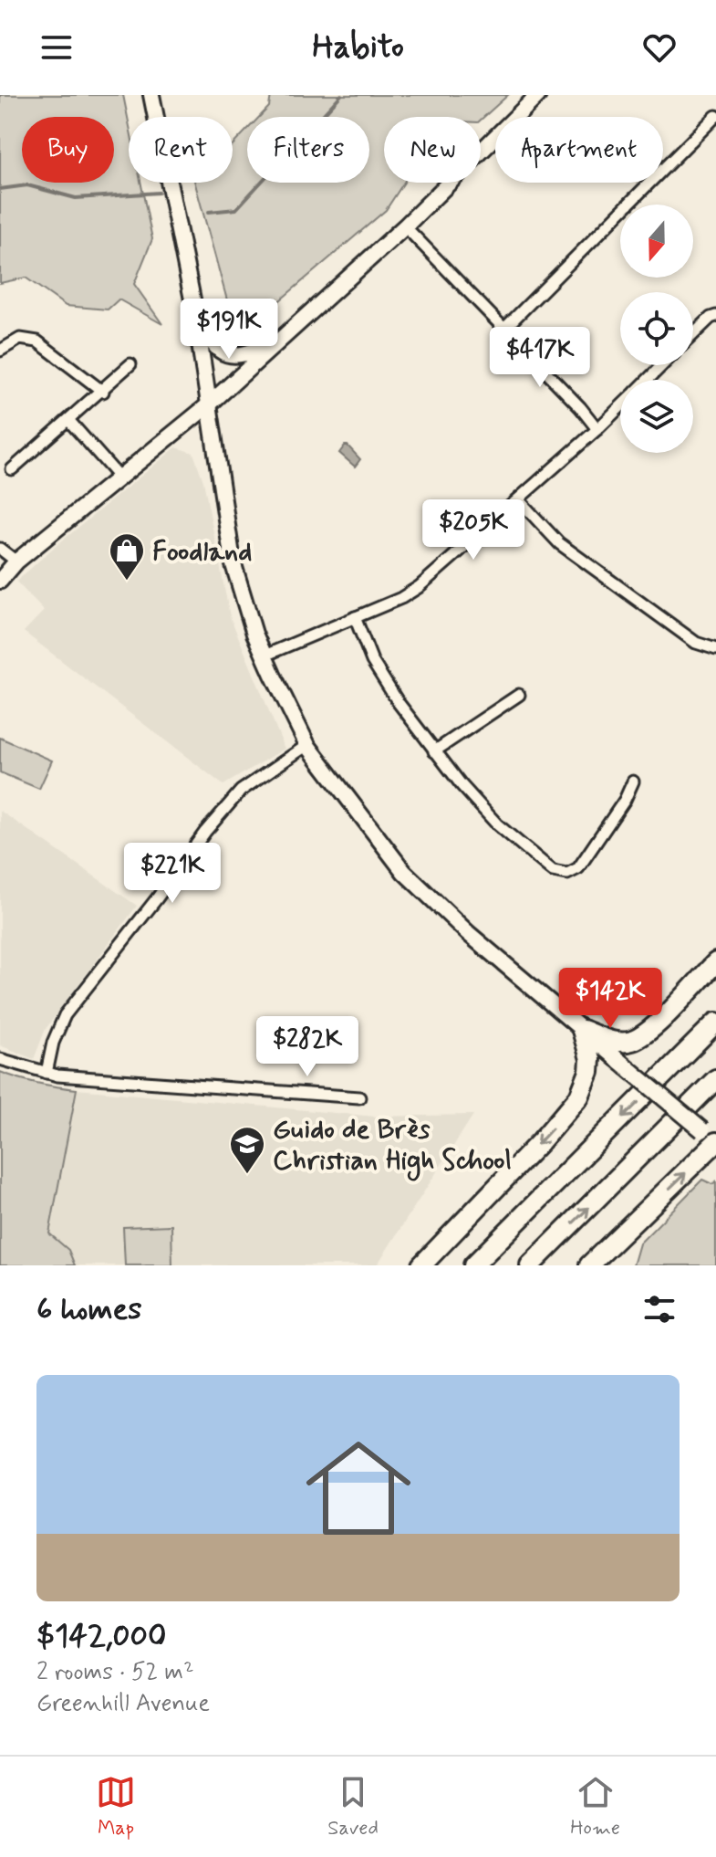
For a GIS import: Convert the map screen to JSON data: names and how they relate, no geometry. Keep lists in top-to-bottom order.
{
  "places": {
    "shop": ["Foodland"],
    "school or university": ["Guido de Brès Christian High School"]
  },
  "north": "bottom",
  "page": {
    "header": "Habito",
    "chip": [
      "Buy",
      "Rent",
      "Filters",
      "New",
      "Apartment"
    ],
    "price": [
      "$191K",
      "$417K",
      "$205K",
      "$221K",
      "$142K",
      "$282K"
    ],
    "heading": "6 homes",
    "list": [
      {
        "name": "$142,000",
        "note": "2 rooms · 52 m² · Greenhill Avenue"
      }
    ],
    "tabs": ["Map", "Saved", "Home"]
  }
}
